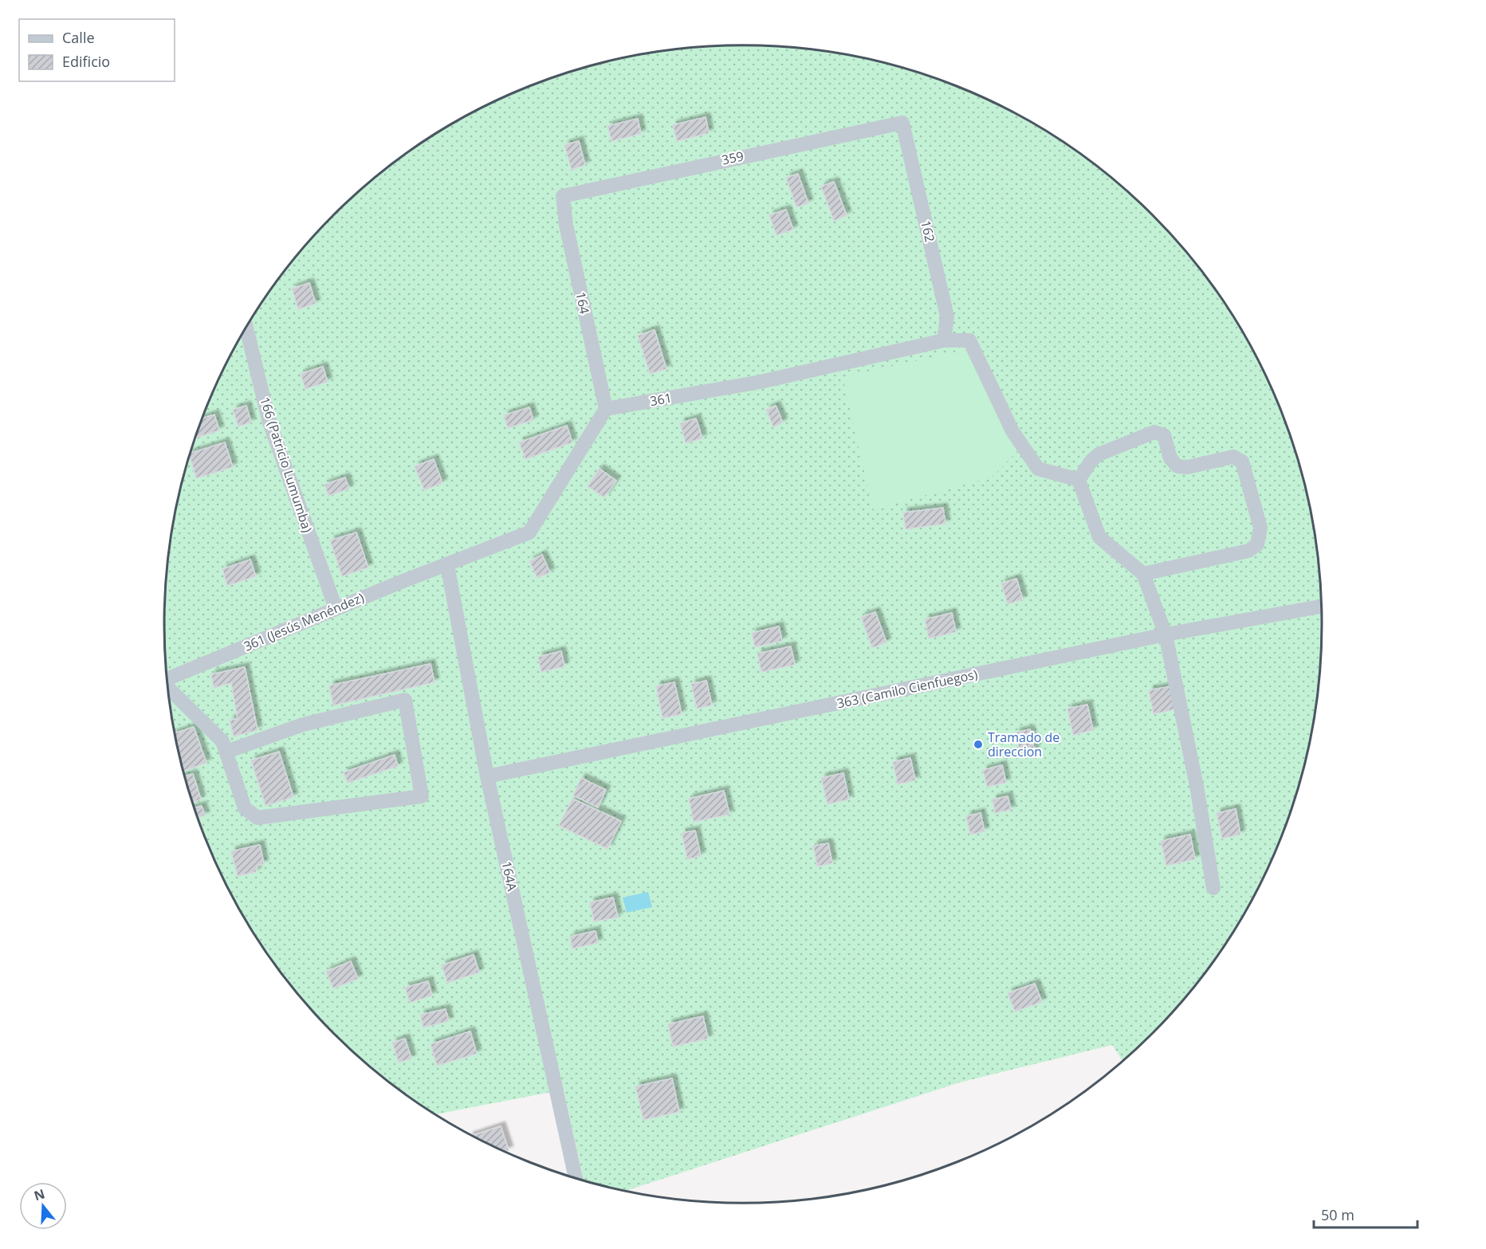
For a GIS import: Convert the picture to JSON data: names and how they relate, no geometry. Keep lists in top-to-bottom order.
{
  "streets": {
    "street": [
      "359",
      "162",
      "164",
      "361",
      "166 (Patricio Lumumba)",
      "361 (Jesús Menéndez)",
      "363 (Camilo Cienfuegos)",
      "164A"
    ]
  },
  "crossings": [
    ["359", "162"],
    ["359", "164"],
    ["162", "361"],
    ["164", "361"],
    ["166 (Patricio Lumumba)", "361 (Jesús Menéndez)"],
    ["361 (Jesús Menéndez)", "164A"],
    ["363 (Camilo Cienfuegos)", "164A"]
  ],
  "places": ["Tramado de direccion"],
  "legend": ["Calle", "Edificio"],
  "scale_bar": "50 m",
  "north": "top"
}
